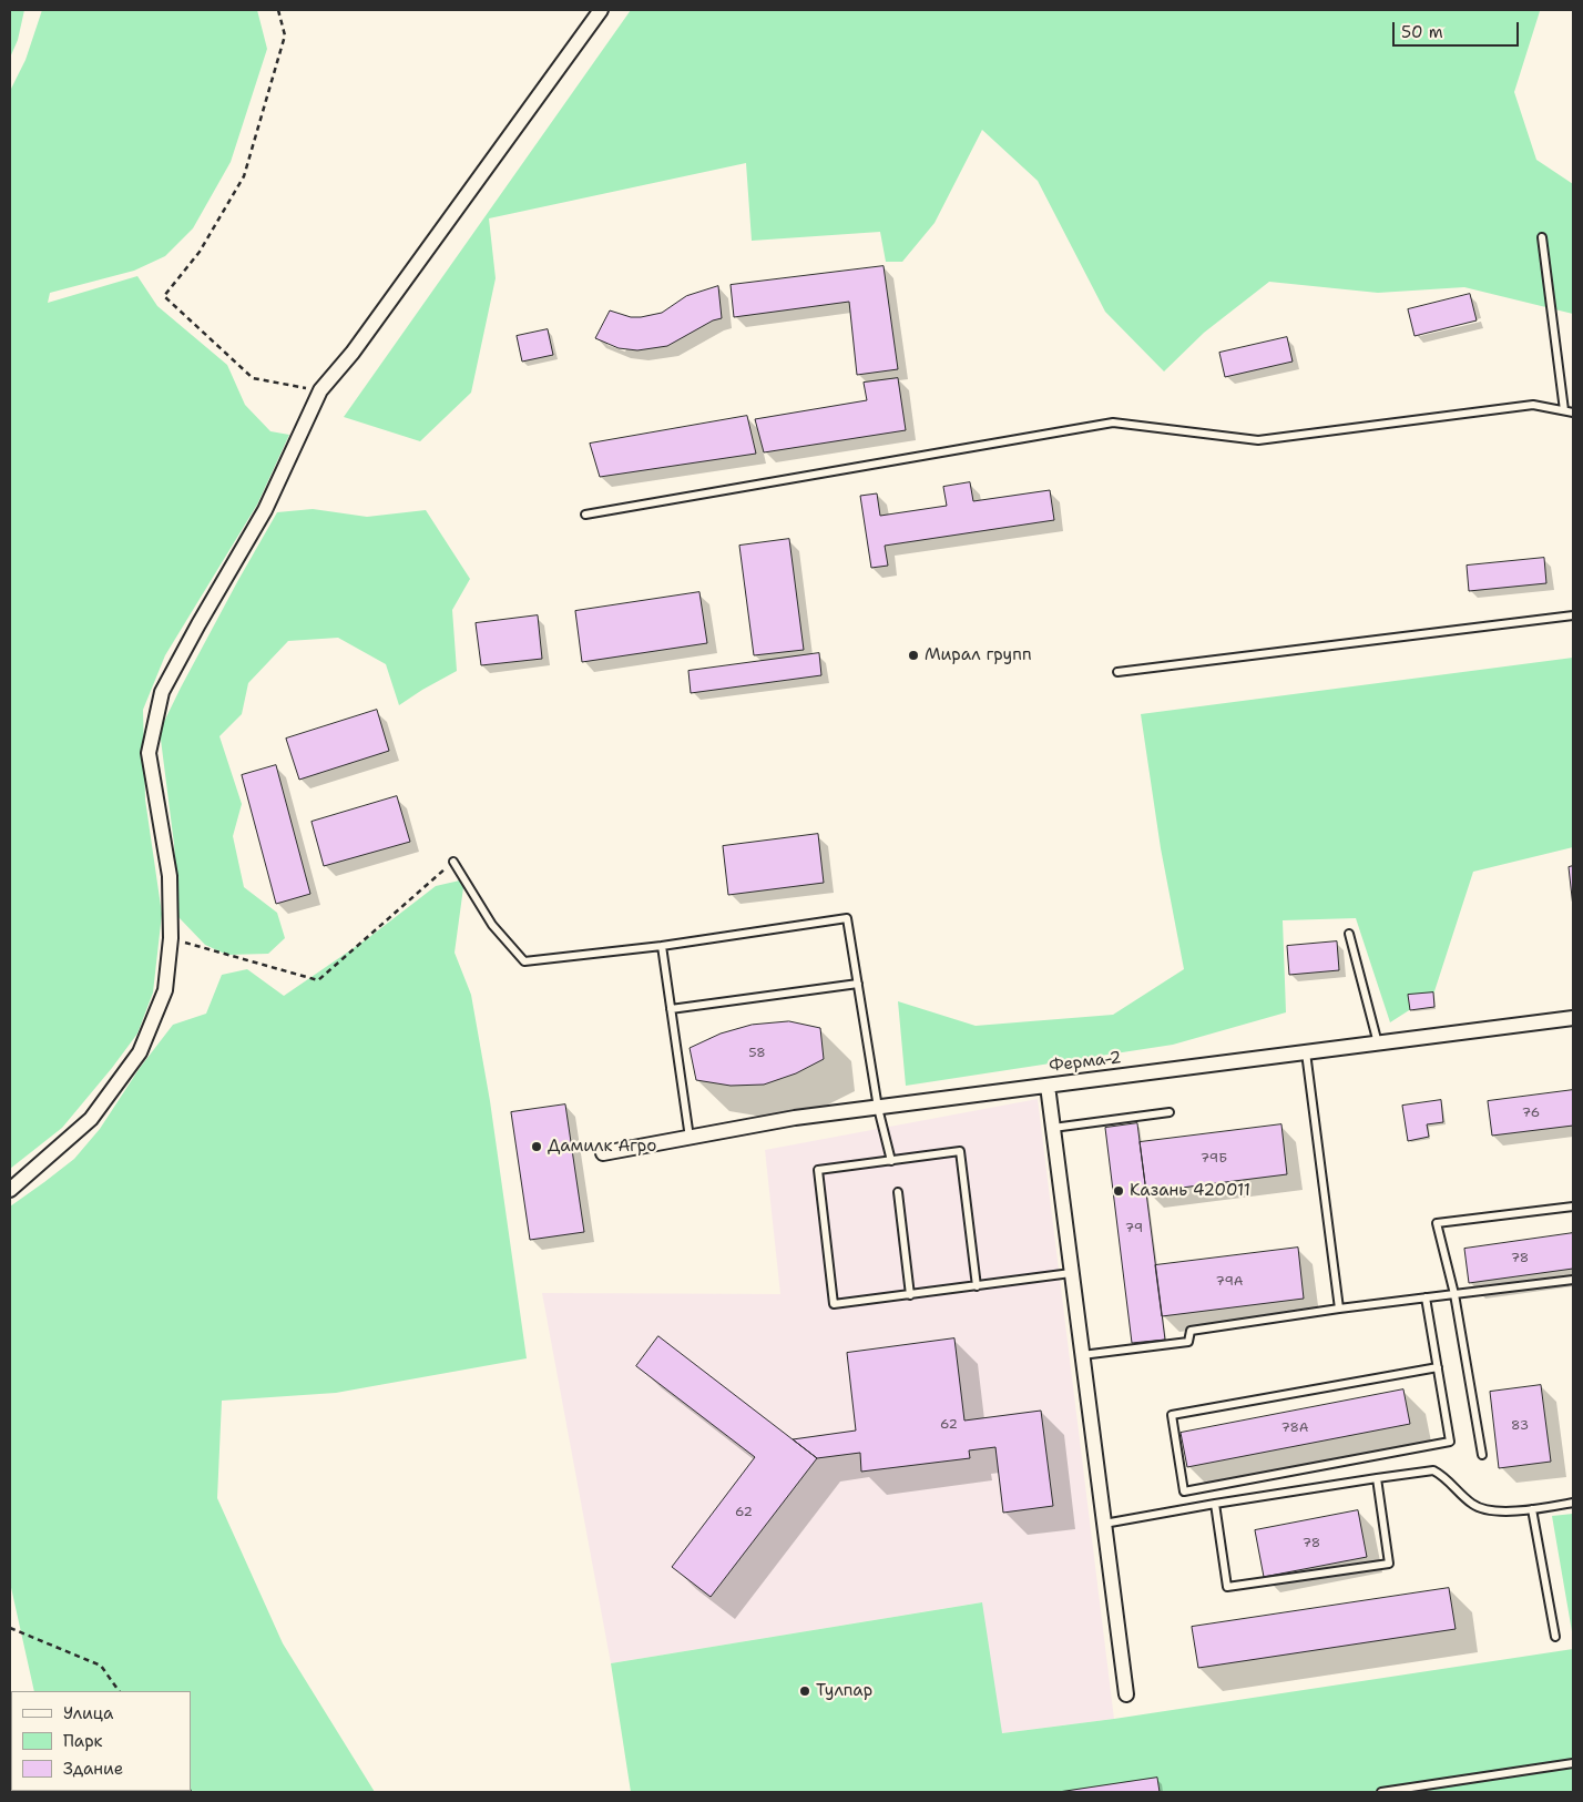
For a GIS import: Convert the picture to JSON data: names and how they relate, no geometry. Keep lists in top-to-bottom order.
{
  "streets": {
    "street": ["Ферма-2"]
  },
  "places": [
    "Мирал групп",
    "Дамилк Агро",
    "Казань 420011",
    "Тулпар"
  ],
  "house_numbers": [
    "58",
    "76",
    "79Б",
    "79",
    "78",
    "79А",
    "62",
    "83",
    "78А",
    "62",
    "78"
  ],
  "legend": ["Улица", "Парк", "Здание"],
  "scale_bar": "50 m"
}
